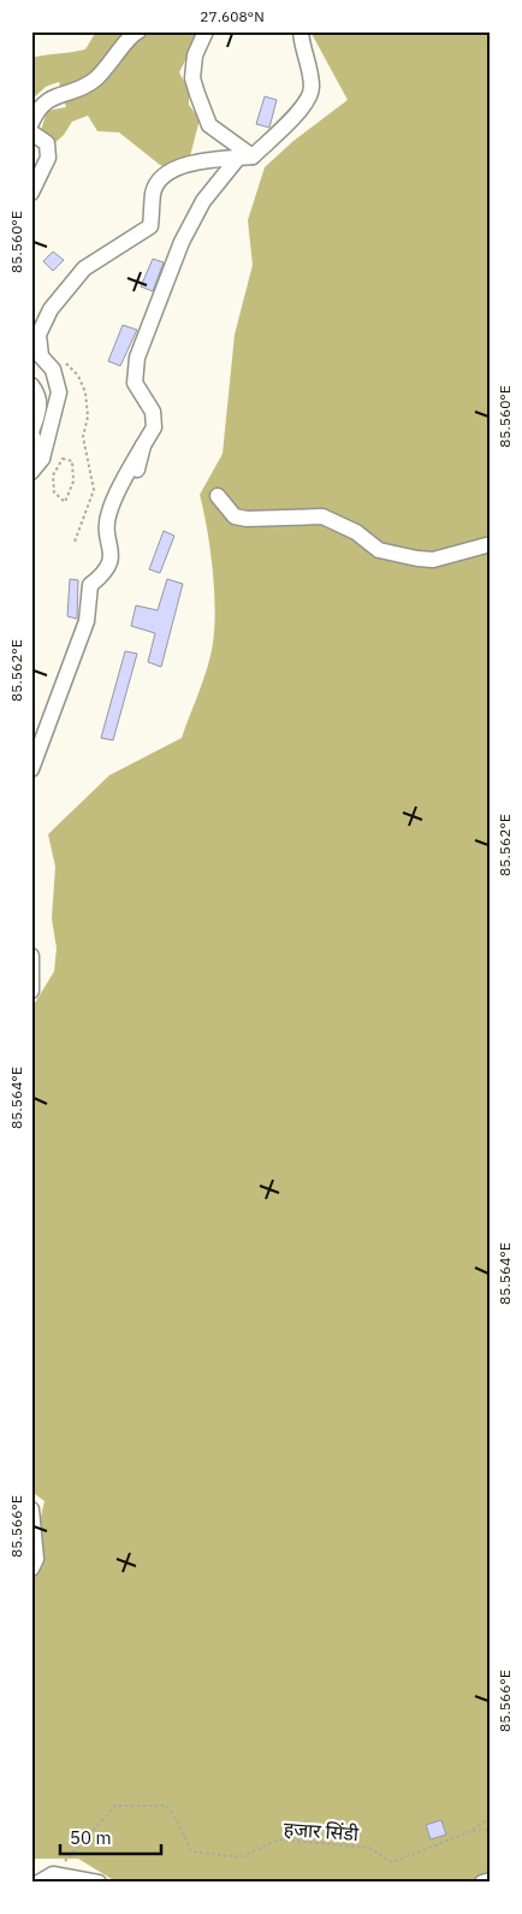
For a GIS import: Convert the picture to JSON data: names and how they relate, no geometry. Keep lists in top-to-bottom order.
{
  "streets": {
    "path": ["हजार सिंडी"]
  },
  "scale_bar": "50 m",
  "coordinates": [
    "27.608°N",
    "85.560°E",
    "85.562°E",
    "85.564°E",
    "85.566°E"
  ]
}
